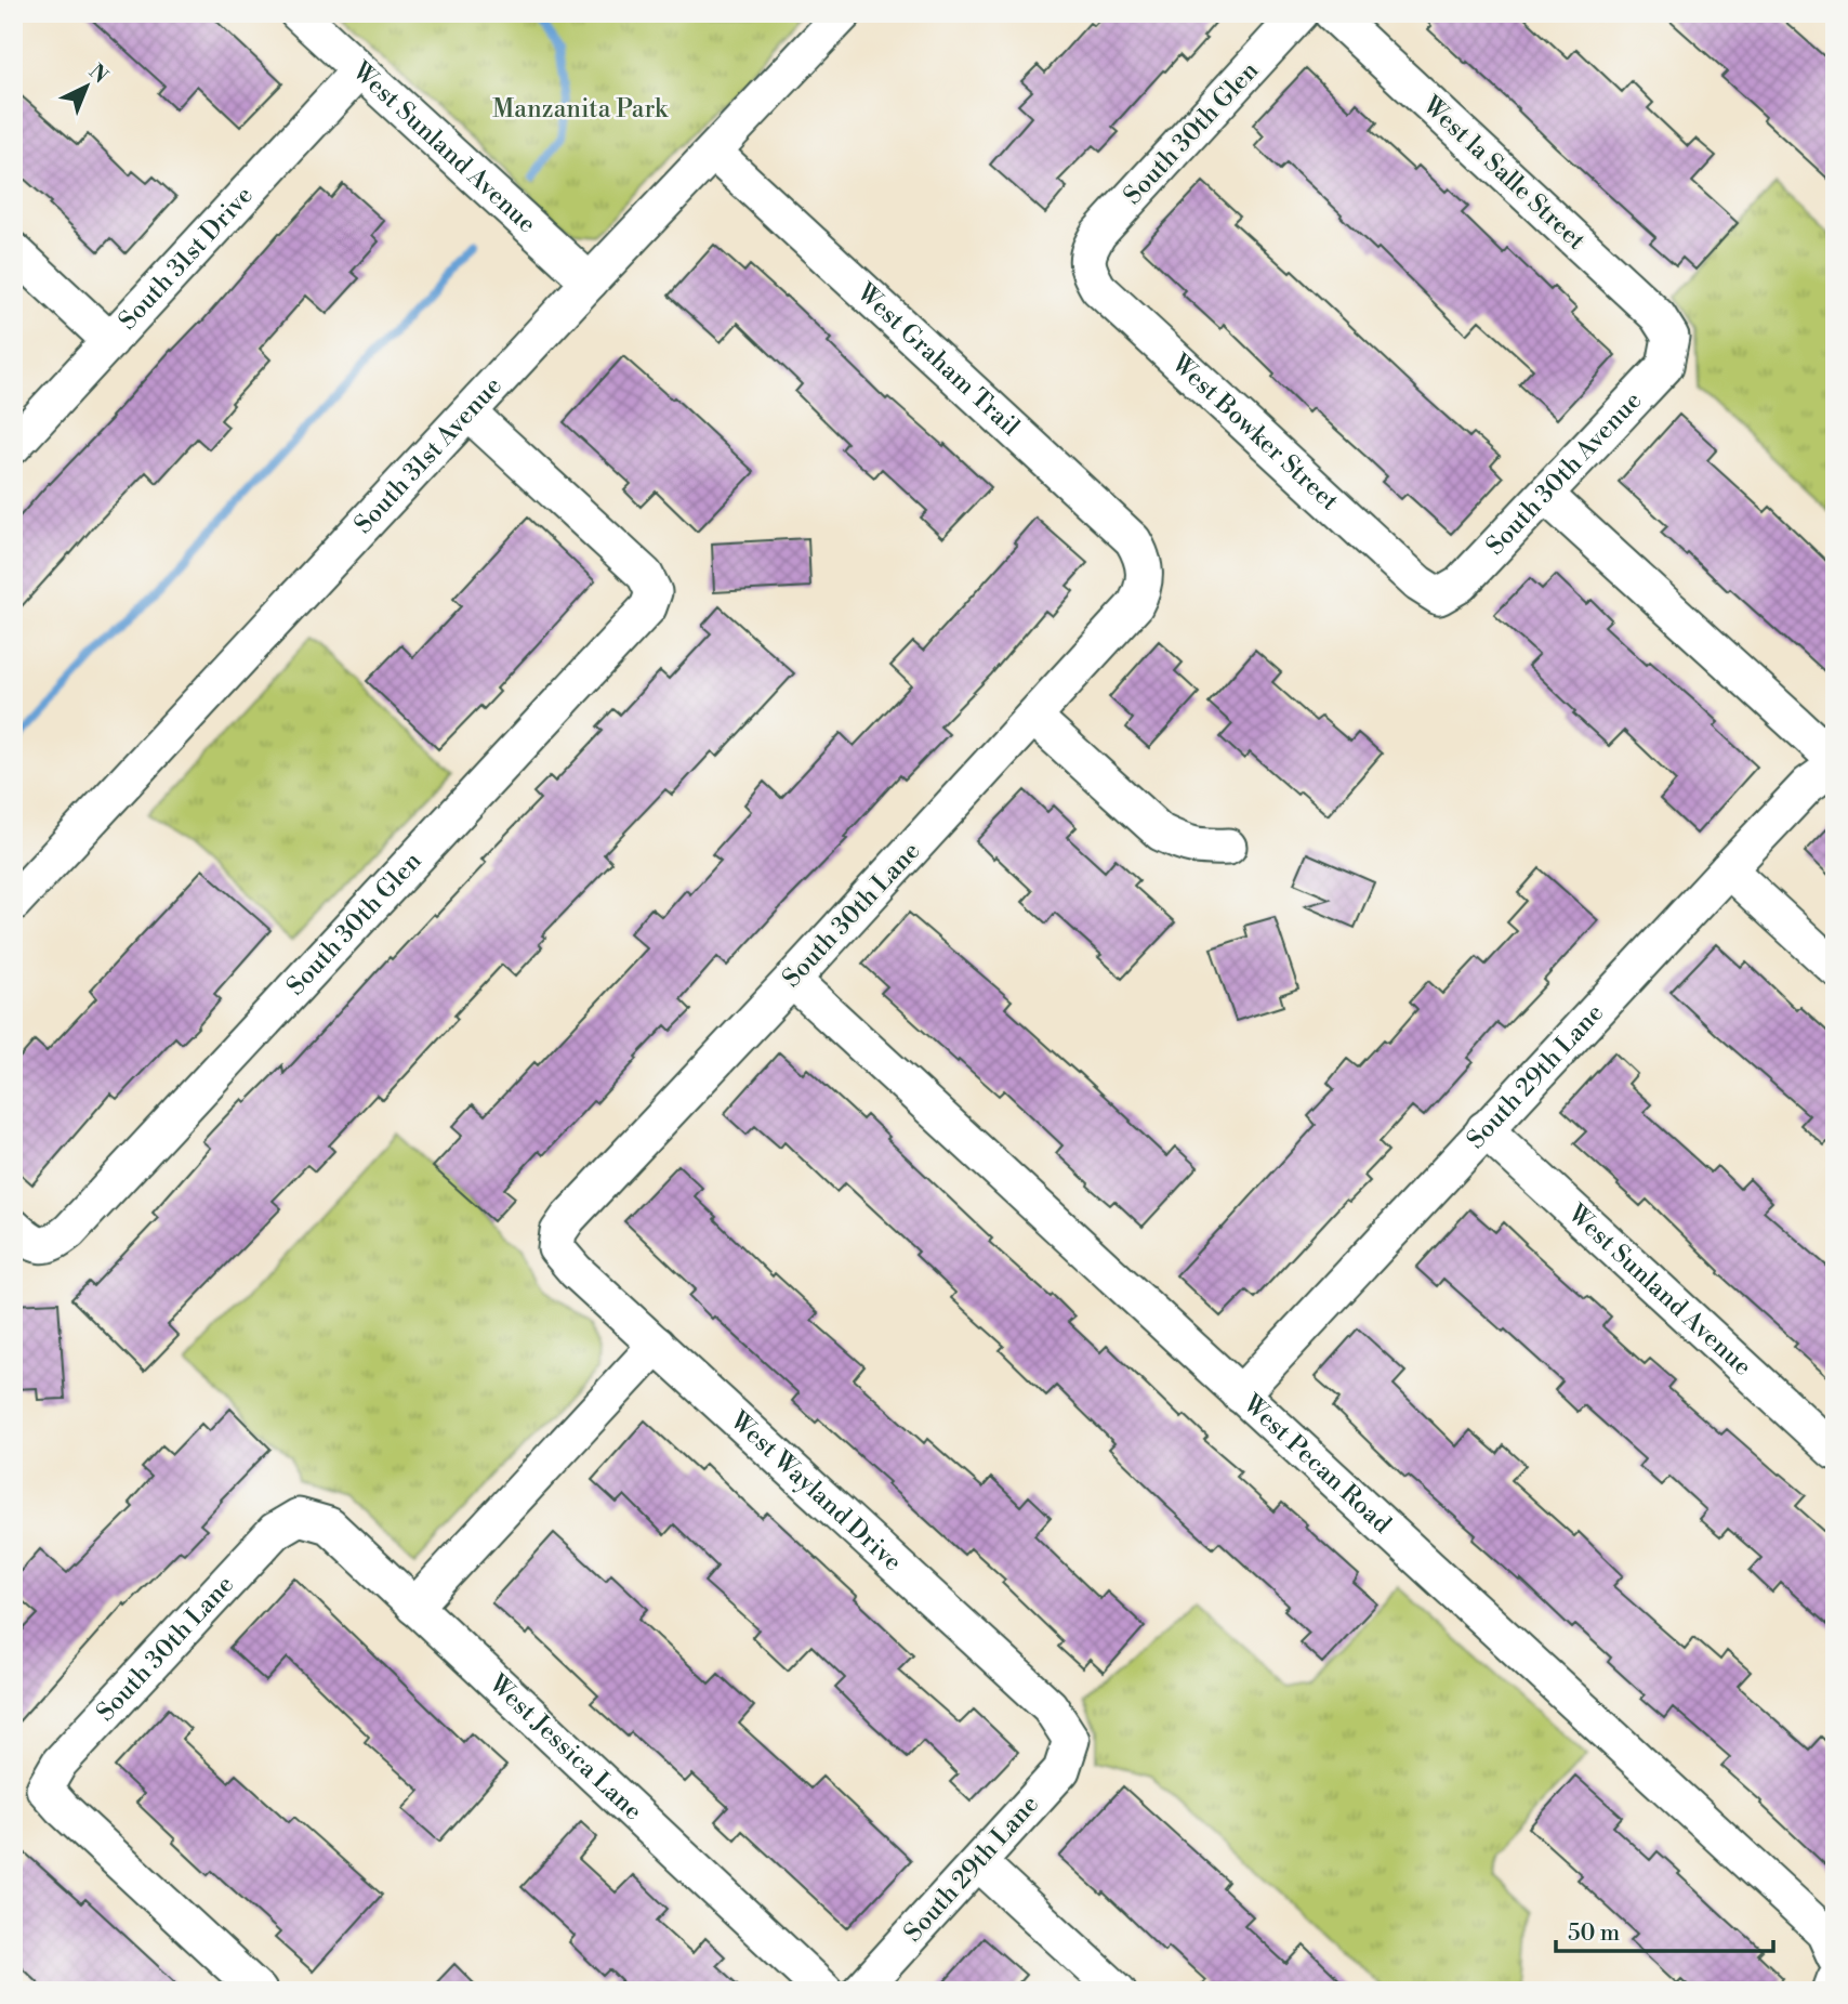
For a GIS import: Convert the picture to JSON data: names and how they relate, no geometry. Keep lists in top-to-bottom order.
{
  "streets": {
    "street": [
      "South 30th Glen",
      "West Sunland Avenue",
      "West la Salle Street",
      "South 31st Drive",
      "West Graham Trail",
      "West Bowker Street",
      "South 31st Avenue",
      "South 30th Avenue",
      "South 30th Lane",
      "South 29th Lane",
      "West Pecan Road",
      "West Wayland Drive",
      "West Jessica Lane"
    ]
  },
  "crossings": [
    ["South 30th Glen", "West Bowker Street"],
    ["South 30th Glen", "South 31st Avenue"],
    ["West Sunland Avenue", "South 31st Drive"],
    ["West Sunland Avenue", "South 31st Avenue"],
    ["West Sunland Avenue", "South 29th Lane"],
    ["West la Salle Street", "South 30th Avenue"],
    ["West Graham Trail", "South 31st Avenue"],
    ["West Graham Trail", "South 30th Lane"],
    ["West Bowker Street", "South 30th Avenue"],
    ["South 30th Lane", "West Pecan Road"],
    ["South 30th Lane", "West Wayland Drive"],
    ["South 30th Lane", "West Jessica Lane"],
    ["South 29th Lane", "West Pecan Road"],
    ["South 29th Lane", "West Wayland Drive"]
  ],
  "parks": ["Manzanita Park"],
  "scale_bar": "50 m",
  "north": "top right"
}
